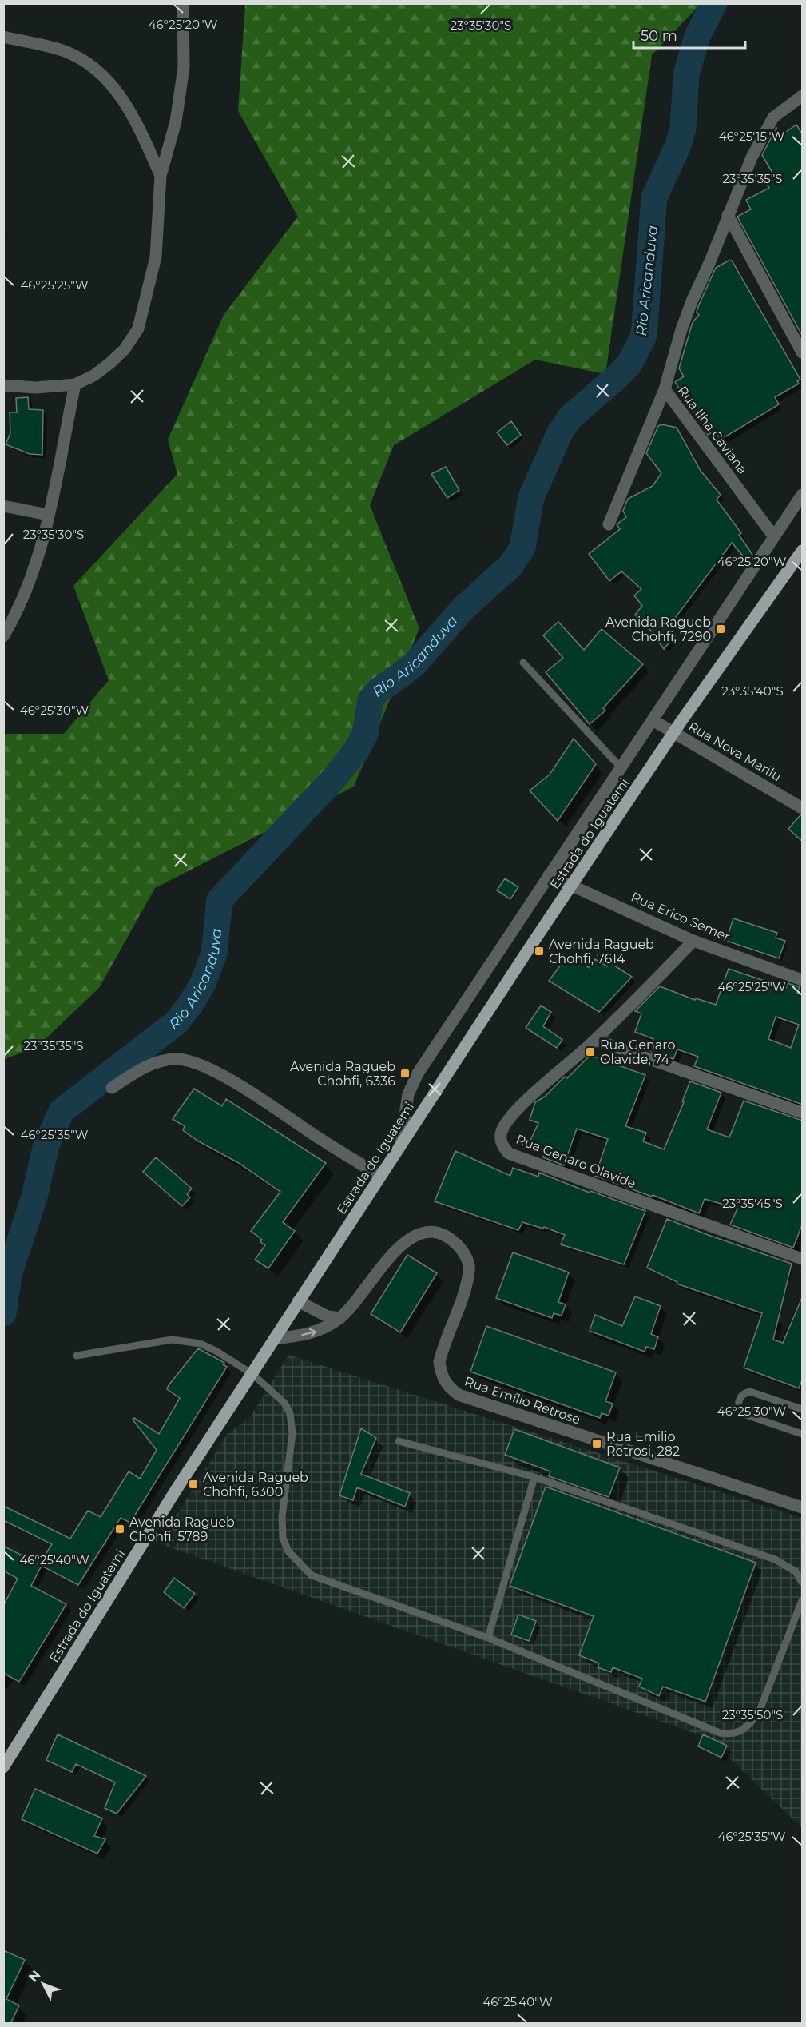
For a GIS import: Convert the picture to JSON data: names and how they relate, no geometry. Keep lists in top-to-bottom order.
{
  "streets": {
    "main road": ["Estrada do Iguatemi"],
    "street": [
      "Rua Ilha Caviana",
      "Rua Nova Marilu",
      "Rua Erico Semer",
      "Rua Genaro Olavide",
      "Rua Emílio Retrose"
    ]
  },
  "crossings": [
    ["Rua Nova Marilu", "Estrada do Iguatemi"],
    ["Estrada do Iguatemi", "Rua Erico Semer"],
    ["Estrada do Iguatemi", "Rua Emílio Retrose"],
    ["Rua Erico Semer", "Rua Genaro Olavide"]
  ],
  "water": ["Rio Aricanduva"],
  "places": {
    "transit": [
      "Avenida Ragueb Chohfi, 7290",
      "Avenida Ragueb Chohfi, 7614",
      "Rua Genaro Olavide, 74",
      "Avenida Ragueb Chohfi, 6336",
      "Rua Emilio Retrosi, 282",
      "Avenida Ragueb Chohfi, 6300",
      "Avenida Ragueb Chohfi, 5789"
    ]
  },
  "scale_bar": "50 m",
  "north": "top left",
  "coordinates": [
    "46°25'20\"W",
    "23°35'30\"S",
    "46°25'15\"W",
    "23°35'35\"S",
    "46°25'25\"W",
    "23°35'40\"S",
    "46°25'30\"W",
    "46°25'35\"W",
    "23°35'45\"S",
    "46°25'40\"W",
    "23°35'50\"S"
  ]
}
